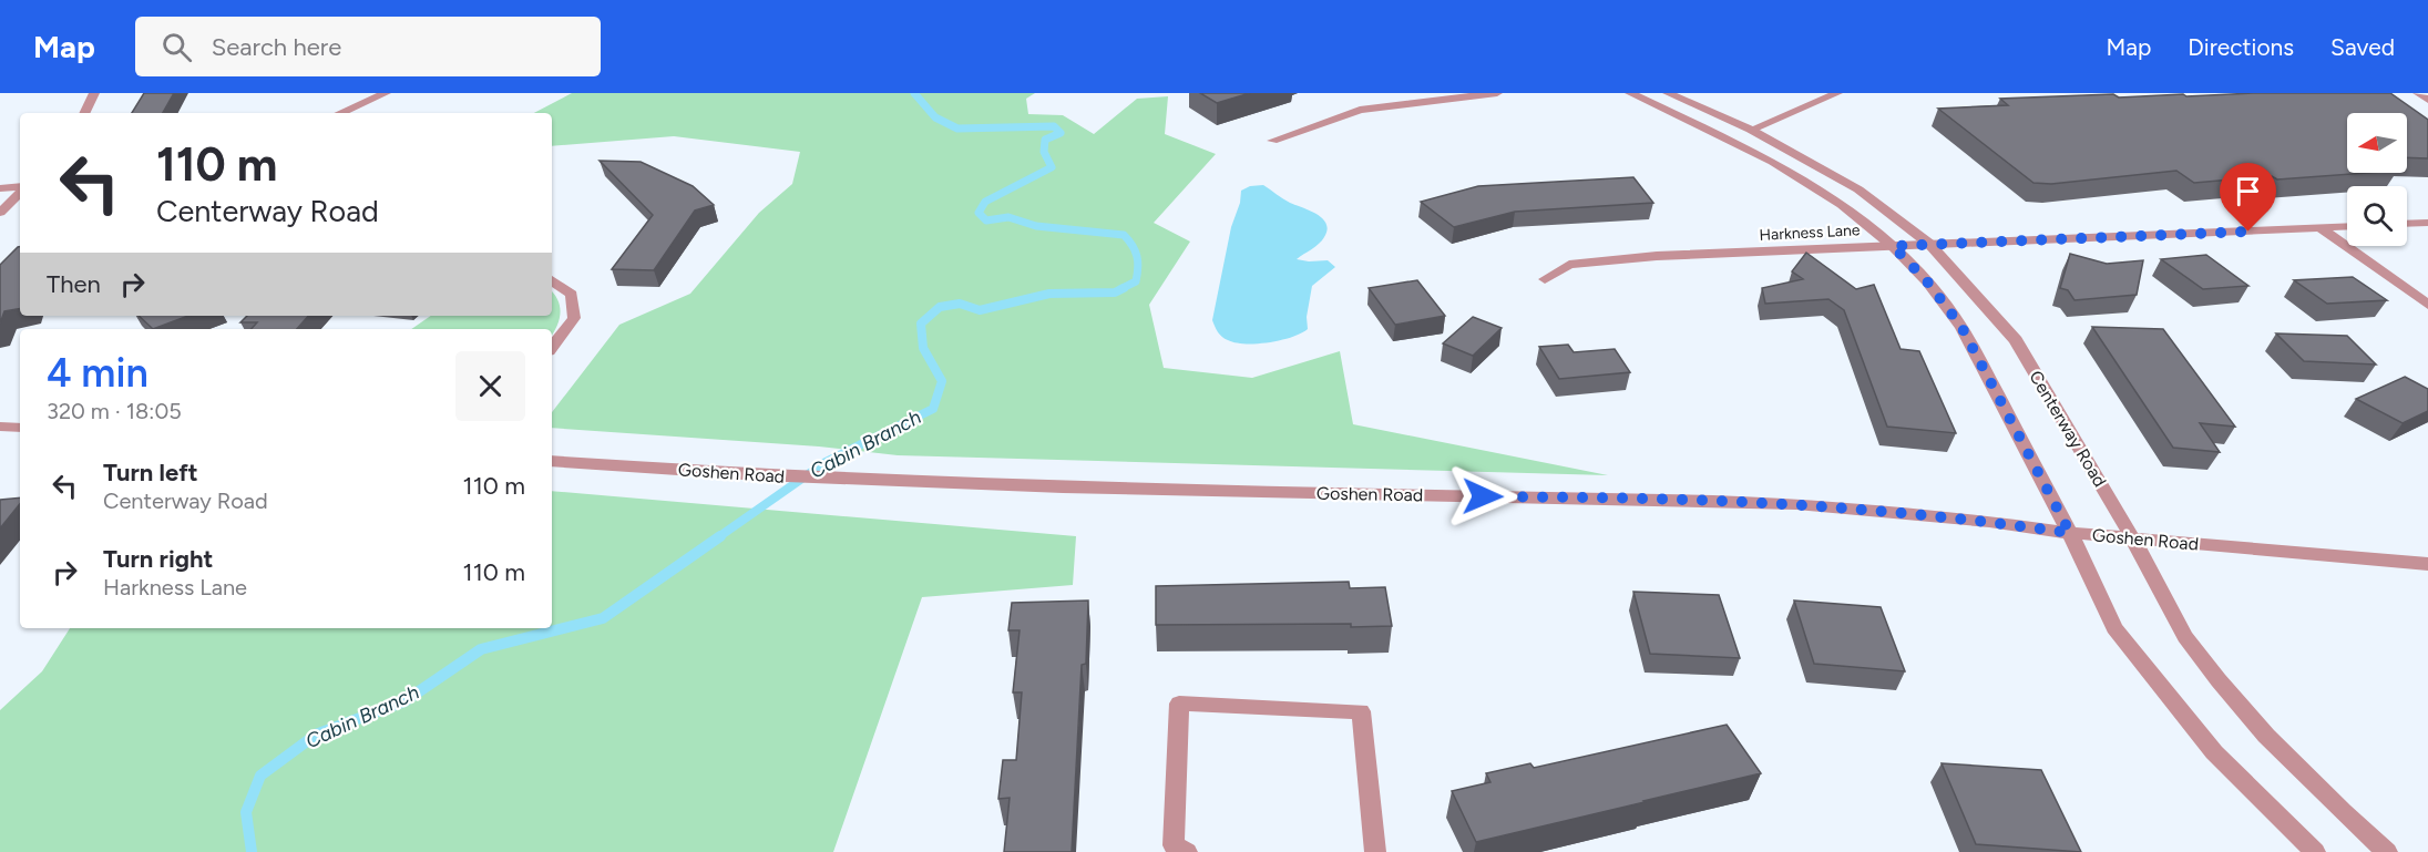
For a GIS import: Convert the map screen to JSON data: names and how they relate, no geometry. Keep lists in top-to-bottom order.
{
  "streets": {
    "street": ["Harkness Lane", "Centerway Road", "Goshen Road"]
  },
  "crossings": [
    ["Harkness Lane", "Centerway Road"],
    ["Centerway Road", "Goshen Road"]
  ],
  "water": ["Cabin Branch"],
  "north": "left",
  "page": {
    "header": "Map",
    "search": "Search here",
    "nav": ["Map", "Directions", "Saved"],
    "turn": ["110 m", "Centerway Road"],
    "then": "Then",
    "heading": ["4 min", "320 m · 18:05"],
    "list": [
      {
        "name": "Turn left",
        "note": "Centerway Road",
        "value": "110 m"
      },
      {
        "name": "Turn right",
        "note": "Harkness Lane",
        "value": "110 m"
      }
    ]
  }
}
